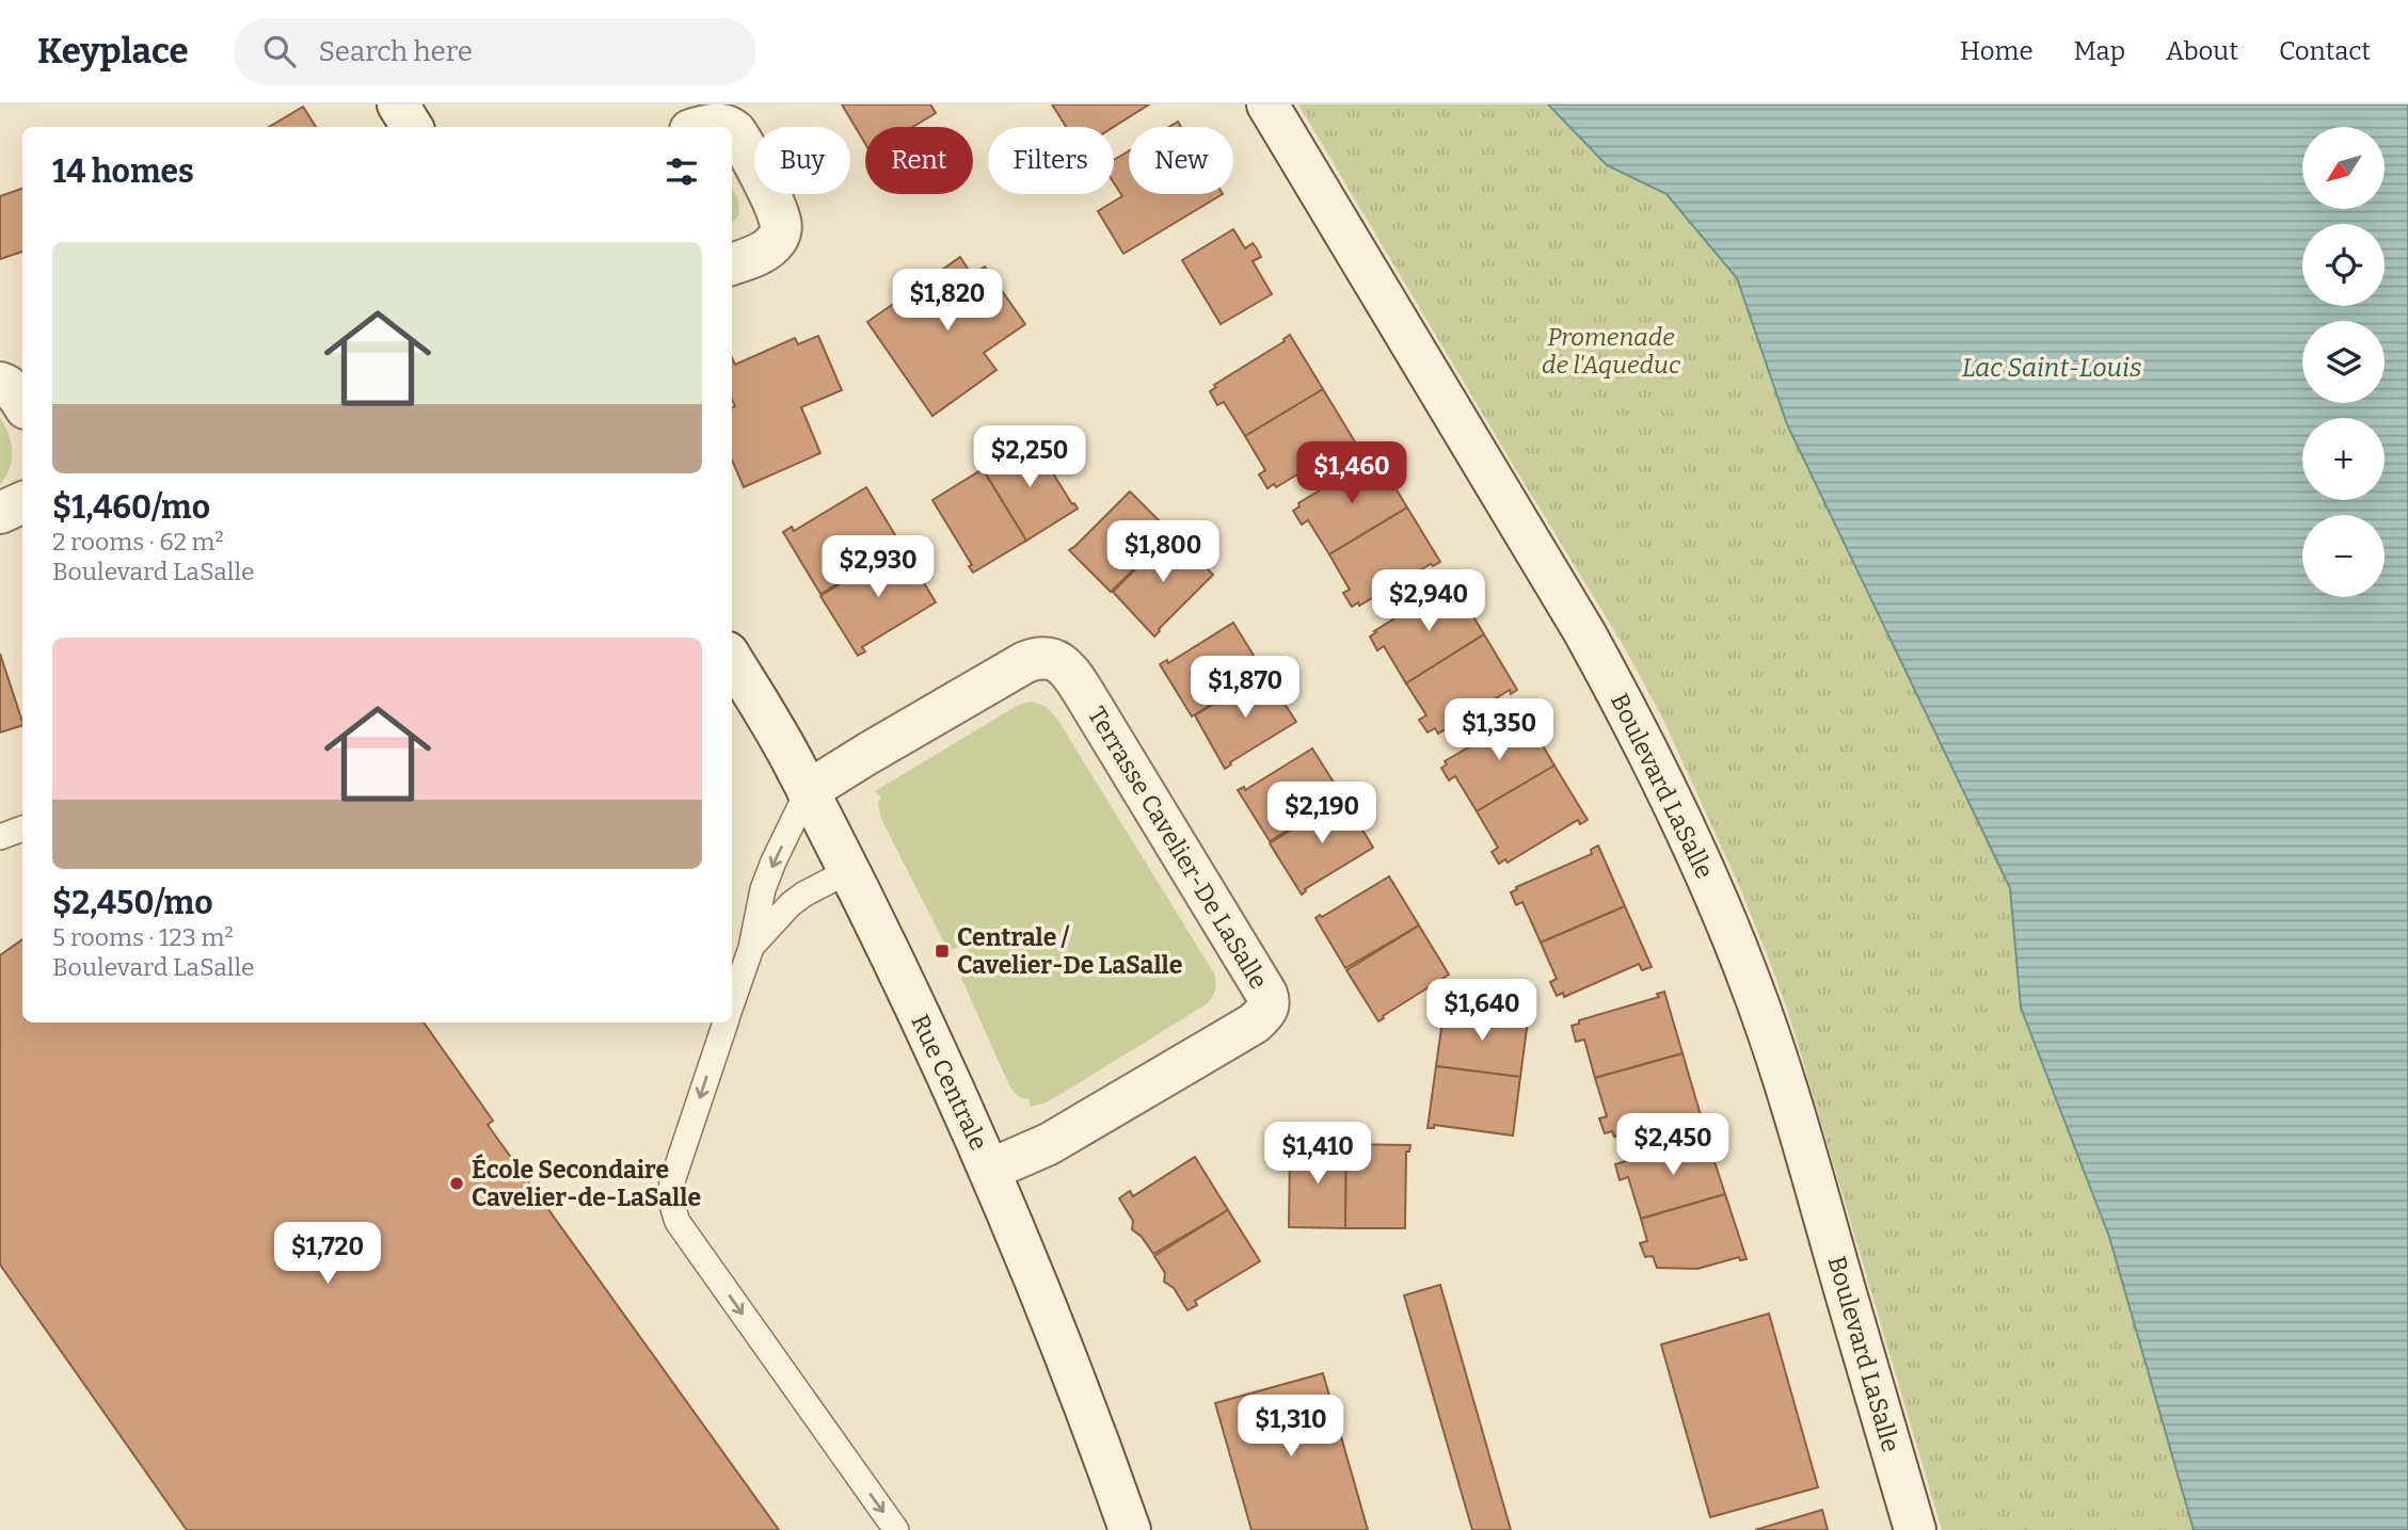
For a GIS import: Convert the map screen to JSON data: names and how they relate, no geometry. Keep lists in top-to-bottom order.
{
  "streets": {
    "street": ["Boulevard LaSalle", "Terrasse Cavelier-De LaSalle", "Rue Centrale"]
  },
  "crossings": [
    ["Terrasse Cavelier-De LaSalle", "Rue Centrale"]
  ],
  "water": ["Lac Saint-Louis"],
  "parks": ["Promenade de l'Aqueduc"],
  "places": {
    "transit": ["Centrale / Cavelier-De LaSalle"],
    "other": ["École Secondaire Cavelier-de-LaSalle"]
  },
  "north": "bottom left",
  "page": {
    "header": "Keyplace",
    "search": "Search here",
    "nav": [
      "Home",
      "Map",
      "About",
      "Contact"
    ],
    "map_buttons": ["+", "−"],
    "chip": [
      "Buy",
      "Rent",
      "Filters",
      "New"
    ],
    "heading": "14 homes",
    "list": [
      {
        "name": "$1,460/mo",
        "note": "2 rooms · 62 m² · Boulevard LaSalle"
      },
      {
        "name": "$2,450/mo",
        "note": "5 rooms · 123 m² · Boulevard LaSalle"
      }
    ],
    "price": [
      "$1,820",
      "$2,250",
      "$1,460",
      "$1,800",
      "$2,930",
      "$2,940",
      "$1,870",
      "$1,350",
      "$2,190",
      "$1,640",
      "$2,450",
      "$1,410",
      "$1,720",
      "$1,310"
    ]
  }
}
